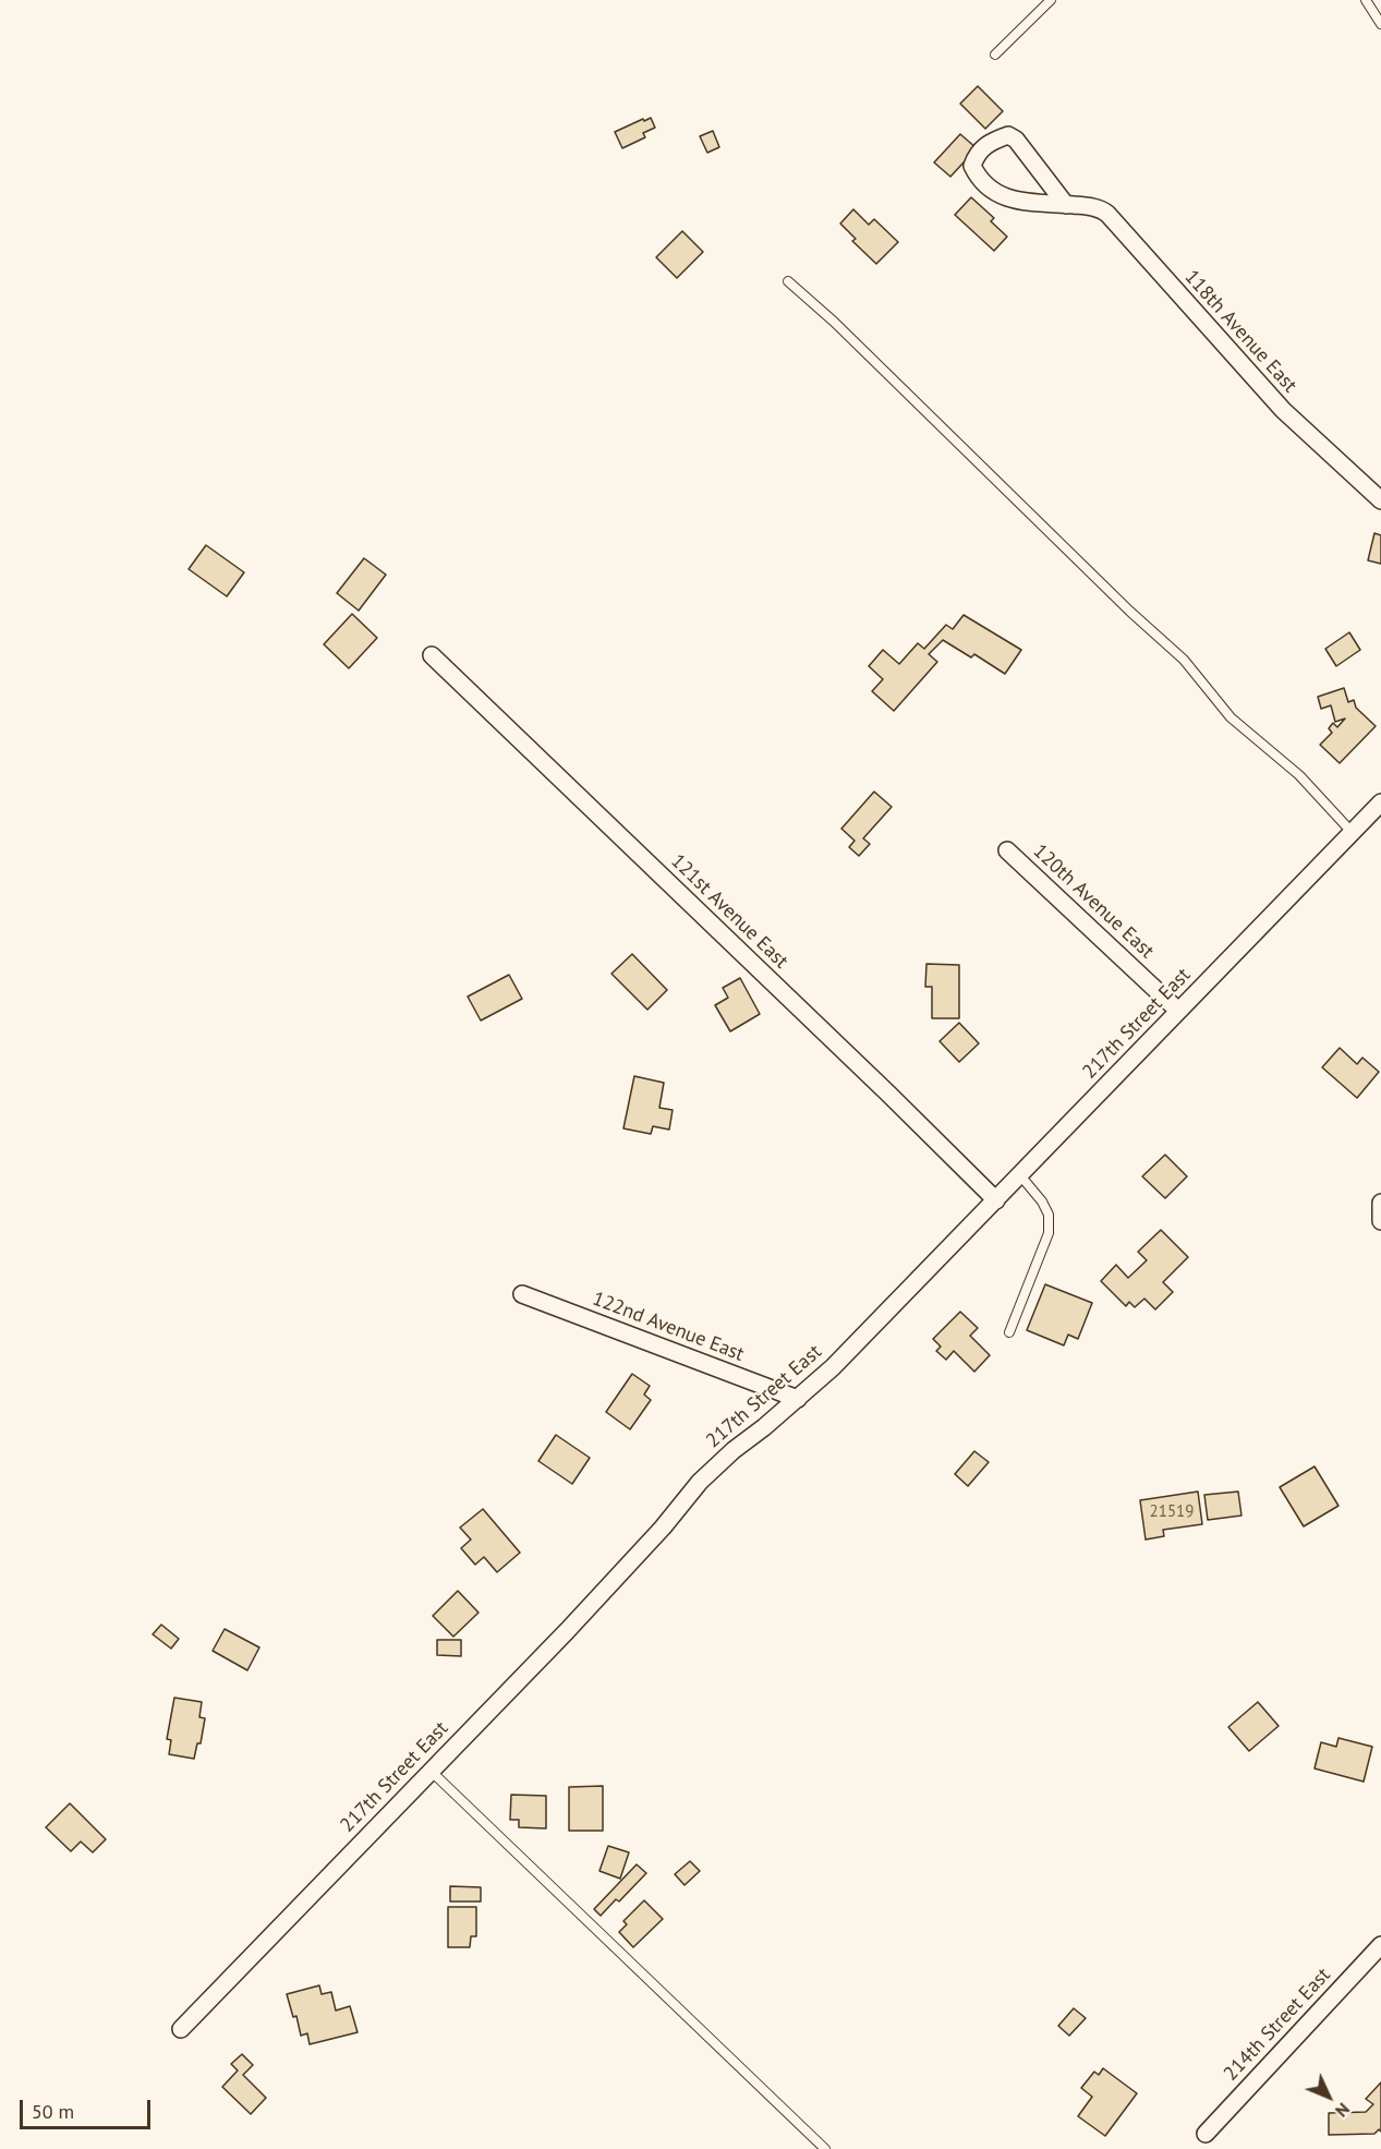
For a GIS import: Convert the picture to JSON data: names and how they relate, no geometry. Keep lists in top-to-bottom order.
{
  "streets": {
    "street": [
      "118th Avenue East",
      "120th Avenue East",
      "121st Avenue East",
      "217th Street East",
      "122nd Avenue East",
      "214th Street East"
    ]
  },
  "crossings": [
    ["120th Avenue East", "217th Street East"],
    ["121st Avenue East", "217th Street East"],
    ["217th Street East", "122nd Avenue East"]
  ],
  "house_numbers": ["21519"],
  "scale_bar": "50 m",
  "north": "bottom right"
}
